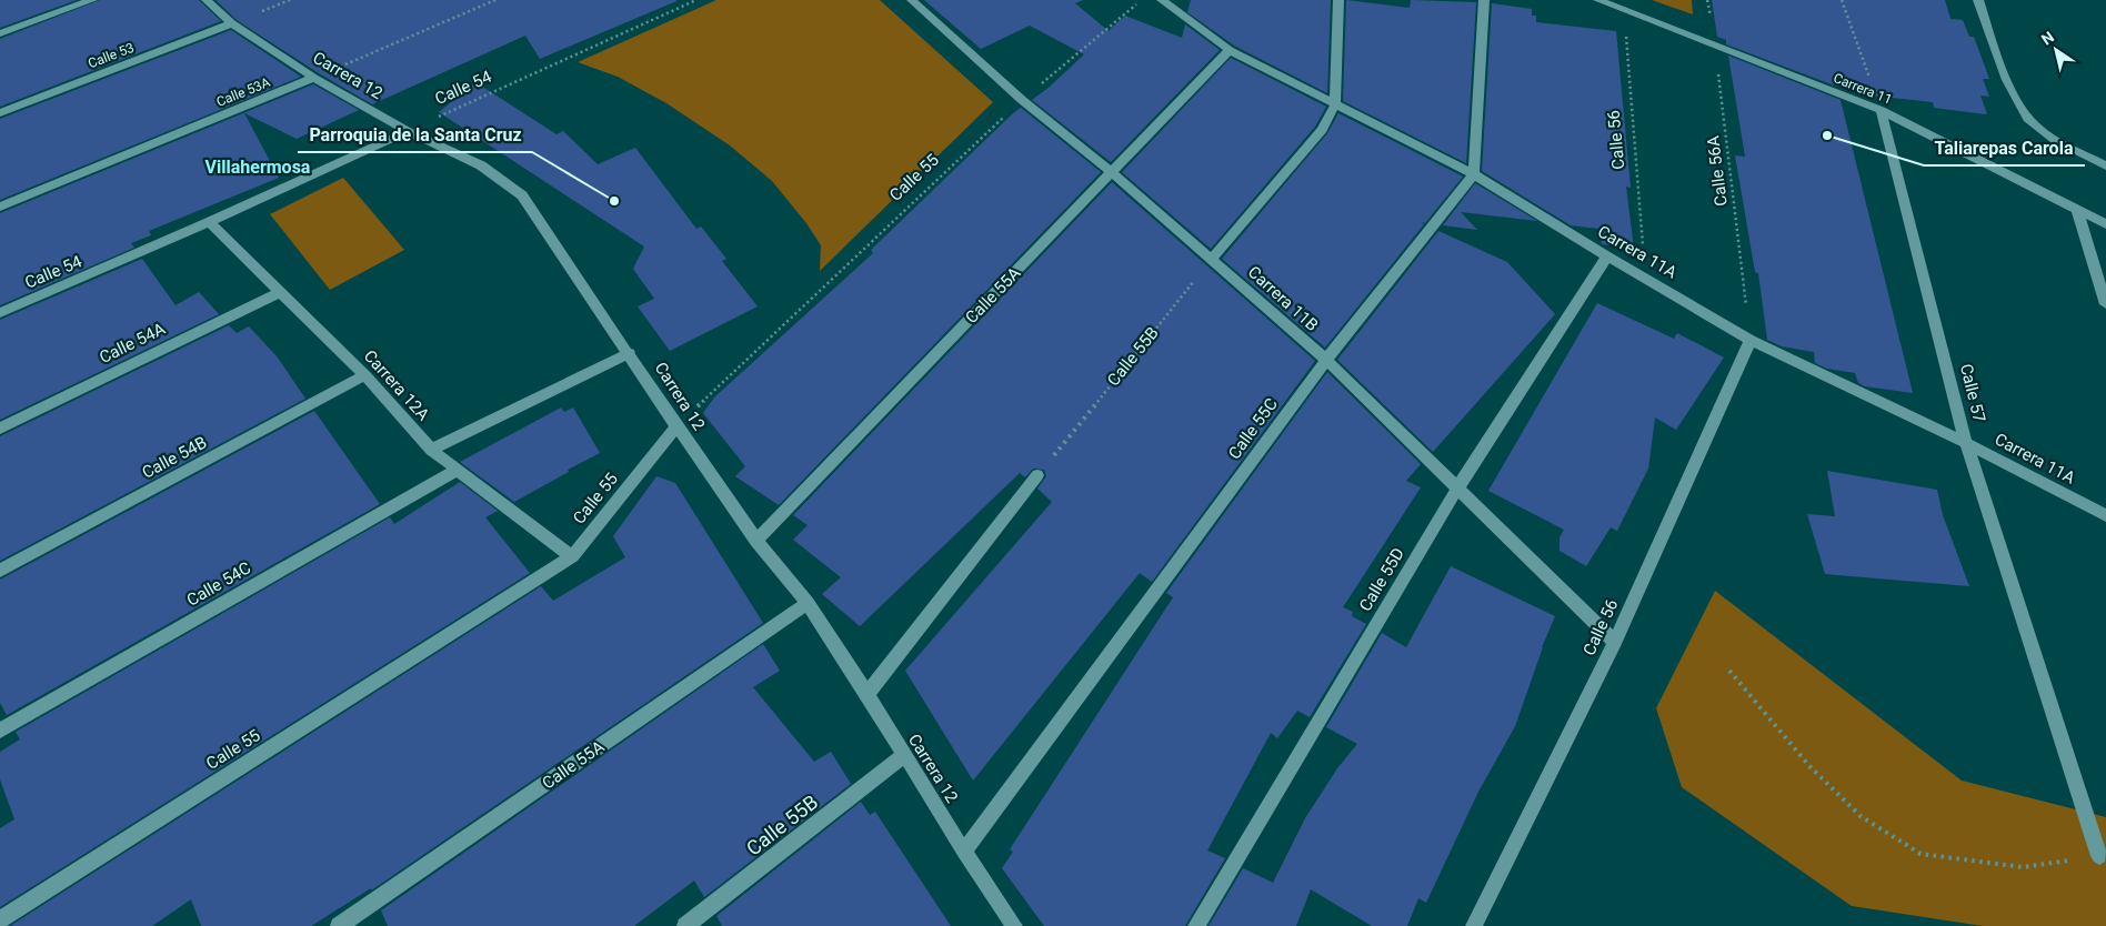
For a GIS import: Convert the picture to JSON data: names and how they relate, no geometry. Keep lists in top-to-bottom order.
{
  "streets": {
    "street": [
      "Calle 53",
      "Carrera 12",
      "Calle 54",
      "Carrera 11",
      "Calle 53A",
      "Calle 56",
      "Calle 55",
      "Carrera 11A",
      "Calle 55A",
      "Carrera 11B",
      "Calle 54A",
      "Calle 55B",
      "Carrera 12A",
      "Calle 57",
      "Calle 55C",
      "Calle 54B",
      "Calle 55D",
      "Calle 54C"
    ],
    "path": ["Calle 56A"]
  },
  "crossings": [
    ["Calle 53", "Carrera 12"],
    ["Carrera 12", "Calle 54"],
    ["Carrera 12", "Calle 53A"],
    ["Carrera 12", "Calle 55"],
    ["Carrera 12", "Calle 55A"],
    ["Carrera 12", "Calle 55B"],
    ["Carrera 12", "Calle 55C"],
    ["Calle 54", "Carrera 12A"],
    ["Carrera 11", "Calle 56"],
    ["Carrera 11", "Calle 56A"],
    ["Carrera 11", "Calle 57"],
    ["Calle 56", "Calle 56A"],
    ["Calle 56", "Carrera 11A"],
    ["Calle 56", "Carrera 11B"],
    ["Calle 56A", "Carrera 11A"],
    ["Calle 55", "Carrera 11B"],
    ["Calle 55", "Carrera 12A"],
    ["Carrera 11A", "Calle 55A"],
    ["Carrera 11A", "Calle 57"],
    ["Carrera 11A", "Calle 55C"],
    ["Carrera 11A", "Calle 55D"],
    ["Calle 55A", "Carrera 11B"],
    ["Carrera 11B", "Calle 55B"],
    ["Carrera 11B", "Calle 55C"],
    ["Carrera 11B", "Calle 55D"],
    ["Calle 54A", "Carrera 12A"],
    ["Carrera 12A", "Calle 54B"],
    ["Carrera 12A", "Calle 54C"]
  ],
  "districts": ["Villahermosa"],
  "places": ["Taliarepas Carola", "Parroquia de la Santa Cruz"],
  "north": "top left"
}
